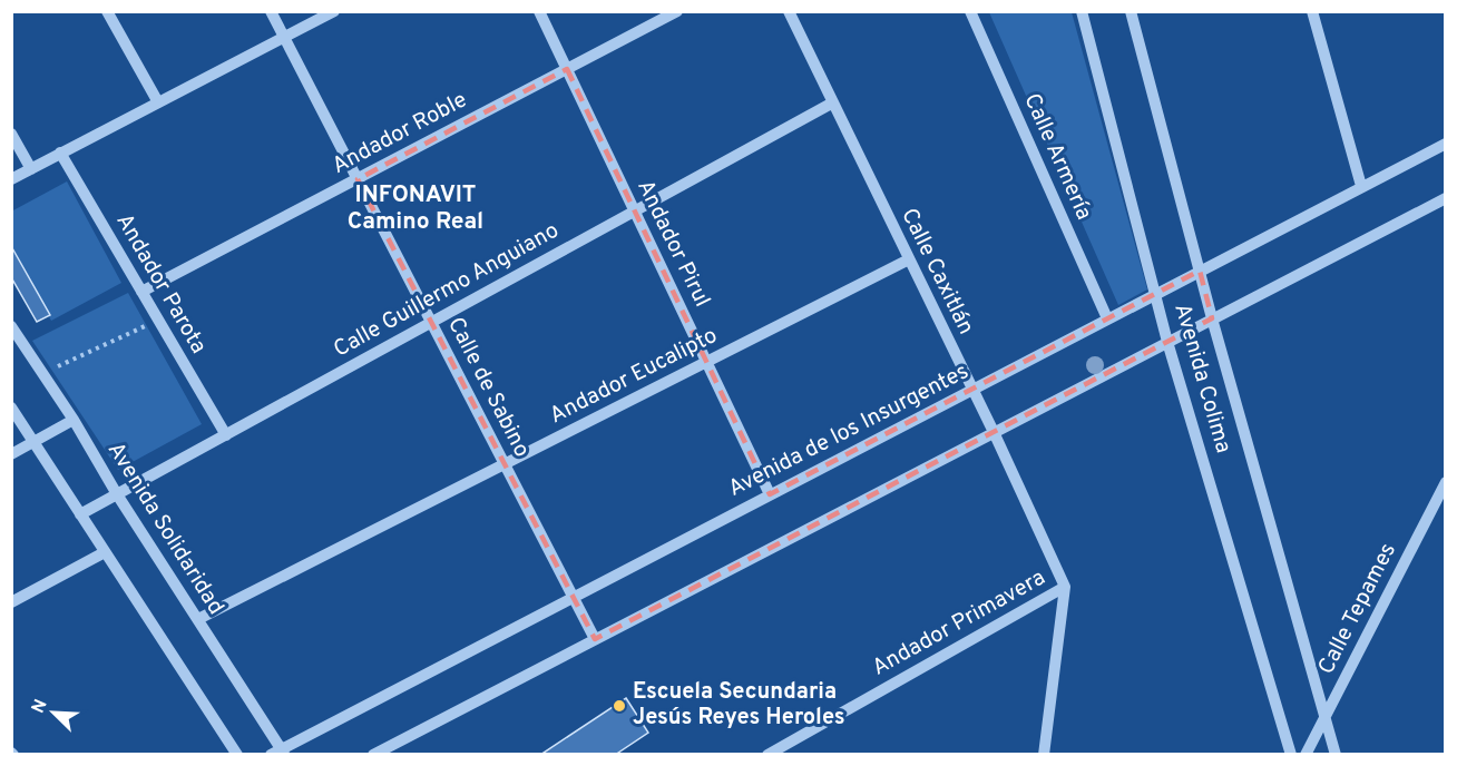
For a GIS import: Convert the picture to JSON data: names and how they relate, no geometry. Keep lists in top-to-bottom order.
{
  "streets": {
    "street": [
      "Andador Roble",
      "Calle Armería",
      "Andador Pirul",
      "Calle Caxitlán",
      "Andador Parota",
      "Calle Guillermo Anguiano",
      "Andador Eucalipto",
      "Avenida Colima",
      "Calle de Sabino",
      "Avenida de los Insurgentes",
      "Avenida Solidaridad",
      "Calle Tepames",
      "Andador Primavera"
    ]
  },
  "crossings": [
    ["Andador Roble", "Andador Pirul"],
    ["Andador Roble", "Andador Parota"],
    ["Andador Roble", "Calle de Sabino"],
    ["Calle Armería", "Avenida de los Insurgentes"],
    ["Andador Pirul", "Calle Guillermo Anguiano"],
    ["Andador Pirul", "Andador Eucalipto"],
    ["Andador Pirul", "Avenida de los Insurgentes"],
    ["Calle Caxitlán", "Calle Guillermo Anguiano"],
    ["Calle Caxitlán", "Andador Eucalipto"],
    ["Calle Caxitlán", "Avenida de los Insurgentes"],
    ["Calle Caxitlán", "Andador Primavera"],
    ["Andador Parota", "Calle Guillermo Anguiano"],
    ["Calle Guillermo Anguiano", "Calle de Sabino"],
    ["Calle Guillermo Anguiano", "Avenida Solidaridad"],
    ["Andador Eucalipto", "Calle de Sabino"],
    ["Andador Eucalipto", "Avenida Solidaridad"],
    ["Avenida Colima", "Avenida de los Insurgentes"],
    ["Avenida Colima", "Calle Tepames"],
    ["Calle de Sabino", "Avenida de los Insurgentes"],
    ["Avenida de los Insurgentes", "Avenida Solidaridad"]
  ],
  "districts": ["INFONAVIT Camino Real"],
  "places": ["Escuela Secundaria Jesús Reyes Heroles"],
  "north": "top left"
}
